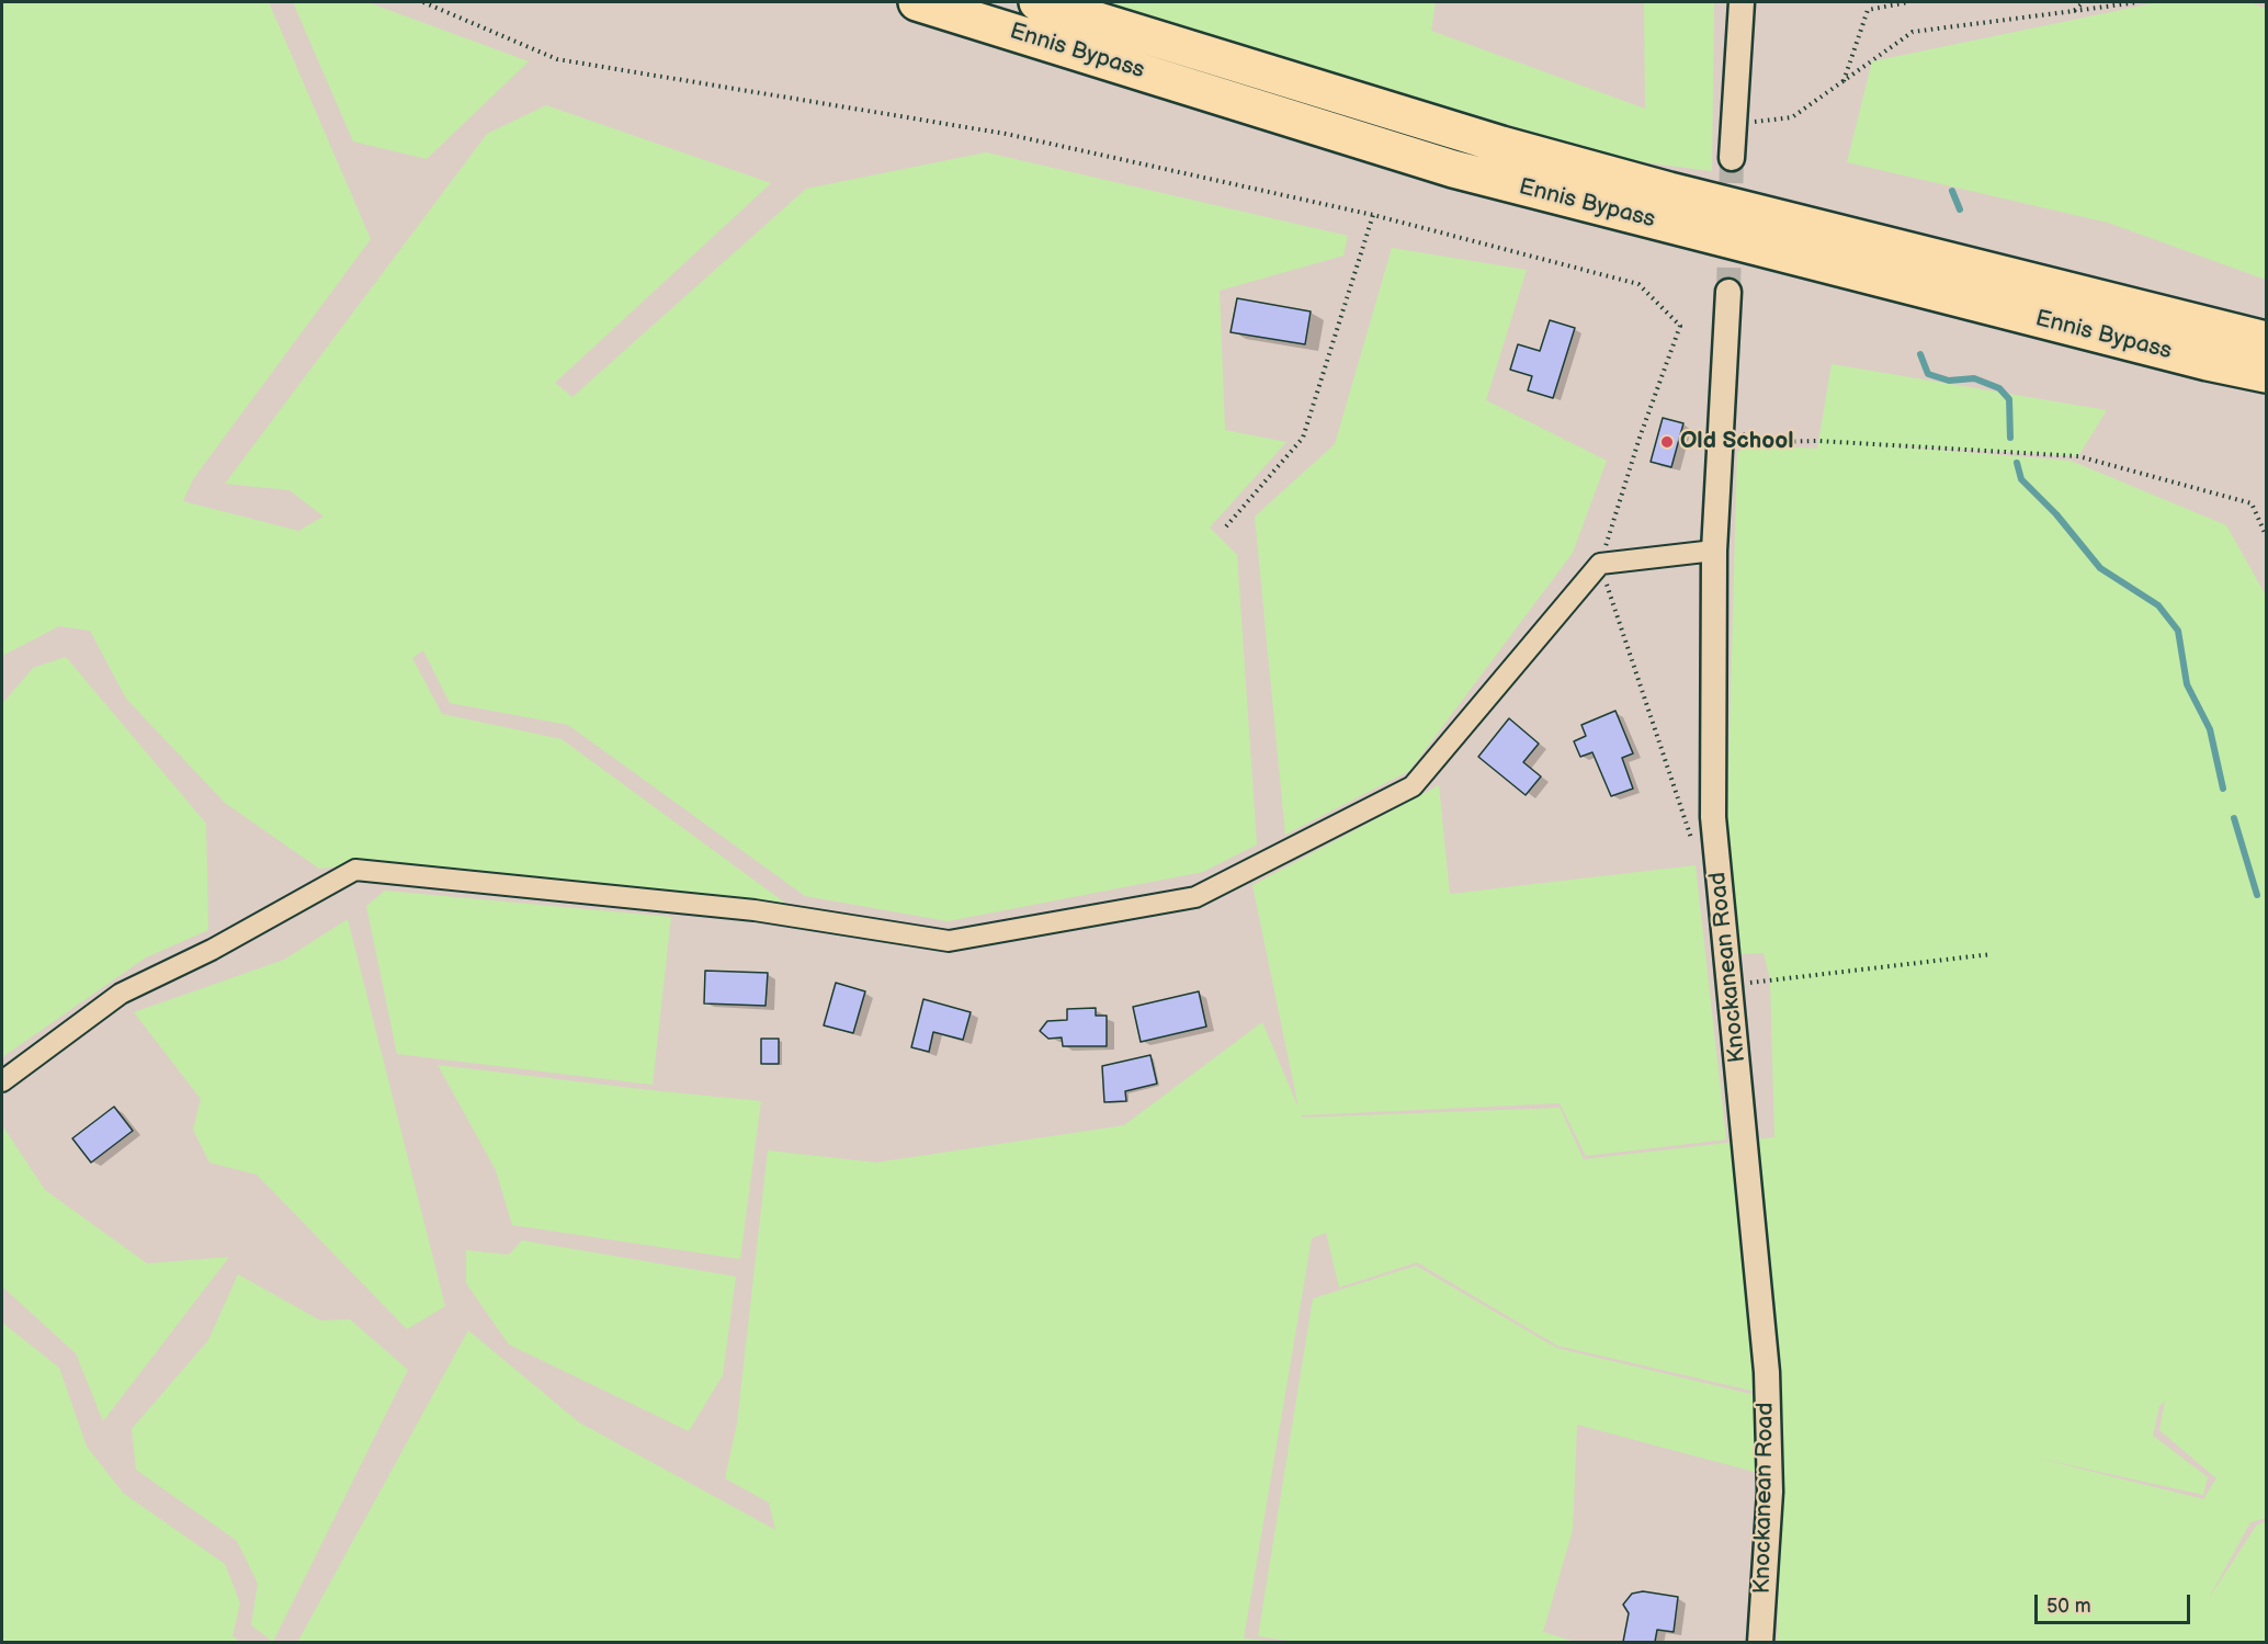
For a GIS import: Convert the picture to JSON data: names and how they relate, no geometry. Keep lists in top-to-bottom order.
{
  "streets": {
    "highway": ["Ennis Bypass"],
    "street": ["Knockanean Road"]
  },
  "places": ["Old School"],
  "scale_bar": "50 m"
}
